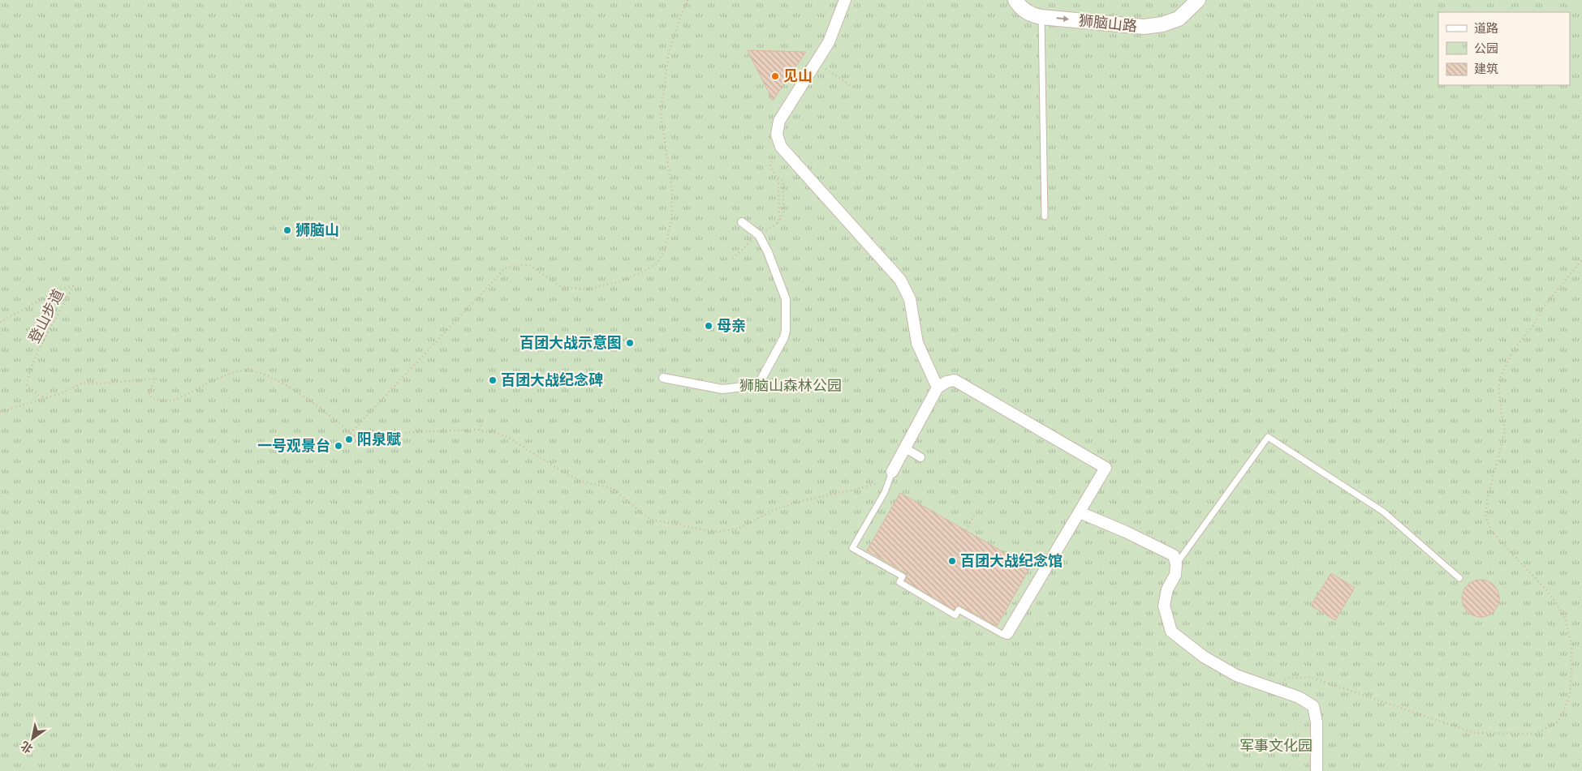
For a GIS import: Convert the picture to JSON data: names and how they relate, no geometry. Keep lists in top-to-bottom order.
{
  "streets": {
    "street": ["狮脑山路"],
    "path": ["登山步道"]
  },
  "one_way": ["狮脑山路"],
  "parks": ["狮脑山森林公园", "军事文化园"],
  "places": [
    "见山",
    "狮脑山",
    "母亲",
    "百团大战示意图",
    "百团大战纪念碑",
    "阳泉赋",
    "一号观景台",
    "百团大战纪念馆"
  ],
  "legend": ["道路", "公园", "建筑"],
  "north": "bottom left"
}
